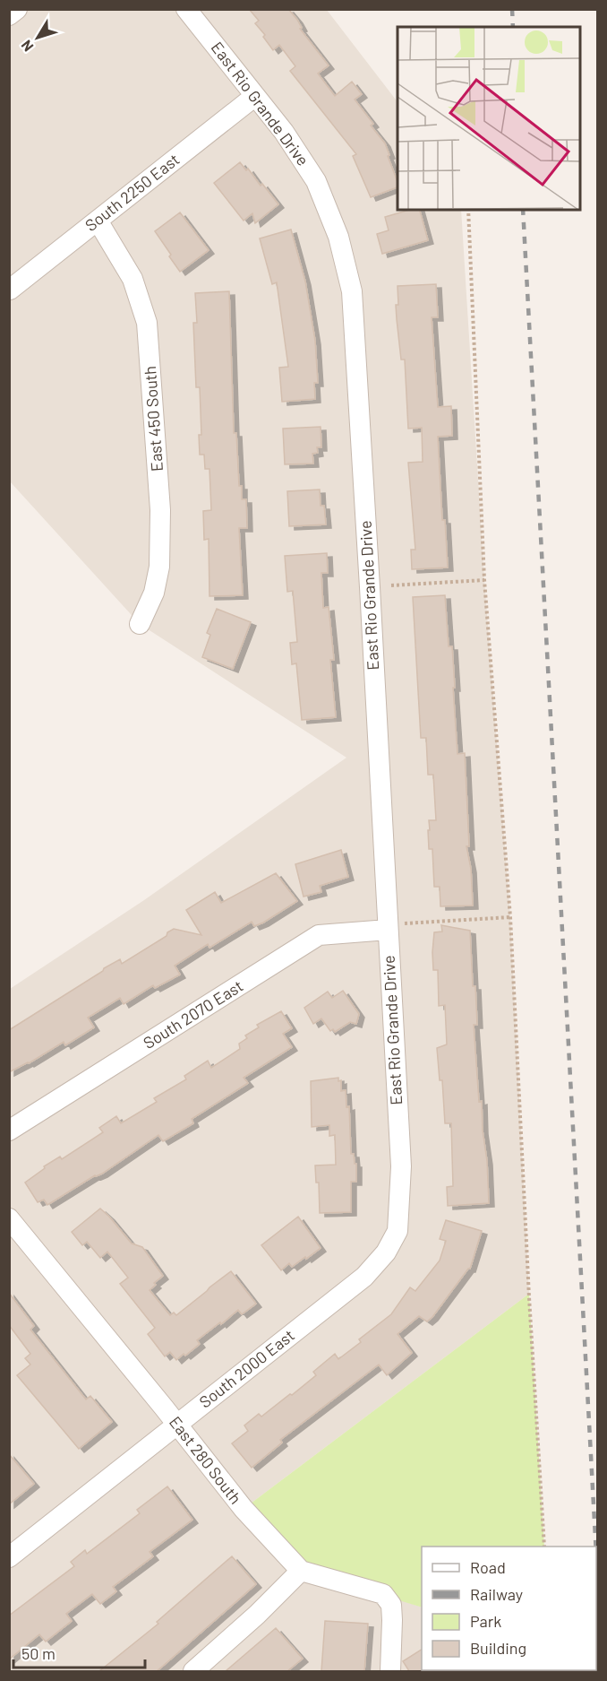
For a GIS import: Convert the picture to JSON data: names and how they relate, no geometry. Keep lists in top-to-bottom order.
{
  "streets": {
    "street": [
      "East Rio Grande Drive",
      "South 2250 East",
      "East 450 South",
      "South 2070 East",
      "South 2000 East",
      "East 280 South"
    ]
  },
  "crossings": [
    ["East Rio Grande Drive", "South 2250 East"],
    ["East Rio Grande Drive", "South 2070 East"],
    ["East Rio Grande Drive", "South 2000 East"],
    ["South 2250 East", "East 450 South"],
    ["South 2000 East", "East 280 South"]
  ],
  "legend": [
    "Road",
    "Railway",
    "Park",
    "Building"
  ],
  "scale_bar": "50 m",
  "north": "bottom left"
}
